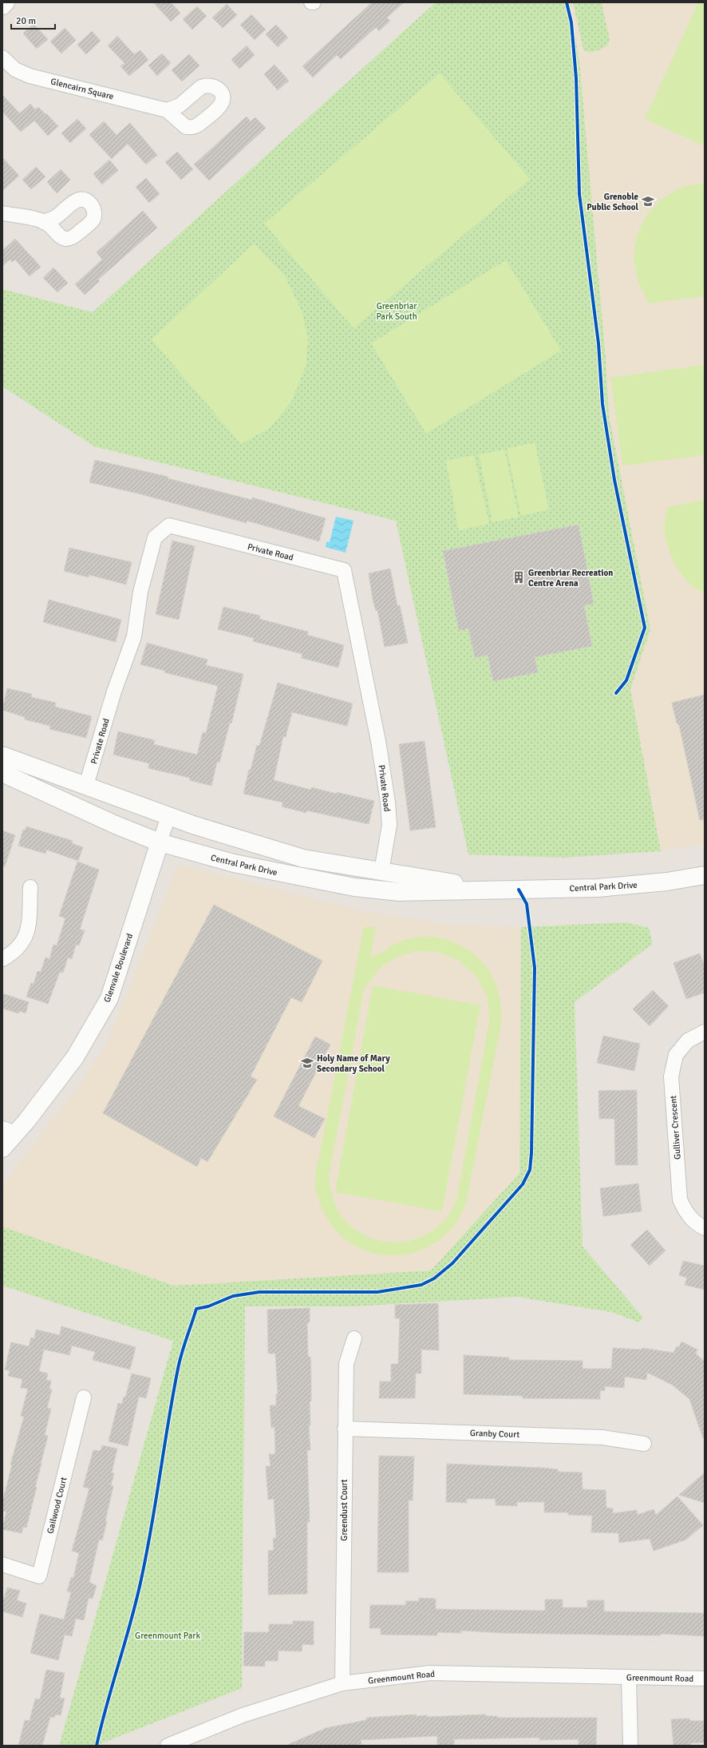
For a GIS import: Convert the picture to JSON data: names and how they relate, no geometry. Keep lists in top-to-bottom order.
{
  "streets": {
    "street": [
      "Glencairn Square",
      "Private Road",
      "Central Park Drive",
      "Glenvale Boulevard",
      "Gulliver Crescent",
      "Granby Court",
      "Gailwood Court",
      "Greendust Court",
      "Greenmount Road"
    ]
  },
  "crossings": [
    ["Private Road", "Central Park Drive"],
    ["Central Park Drive", "Glenvale Boulevard"],
    ["Granby Court", "Greendust Court"],
    ["Greendust Court", "Greenmount Road"]
  ],
  "parks": ["Greenbriar Park South", "Greenmount Park"],
  "places": {
    "school or university": ["Grenoble Public School", "Holy Name of Mary Secondary School"],
    "building": ["Greenbriar Recreation Centre Arena"]
  },
  "scale_bar": "20 m"
}
